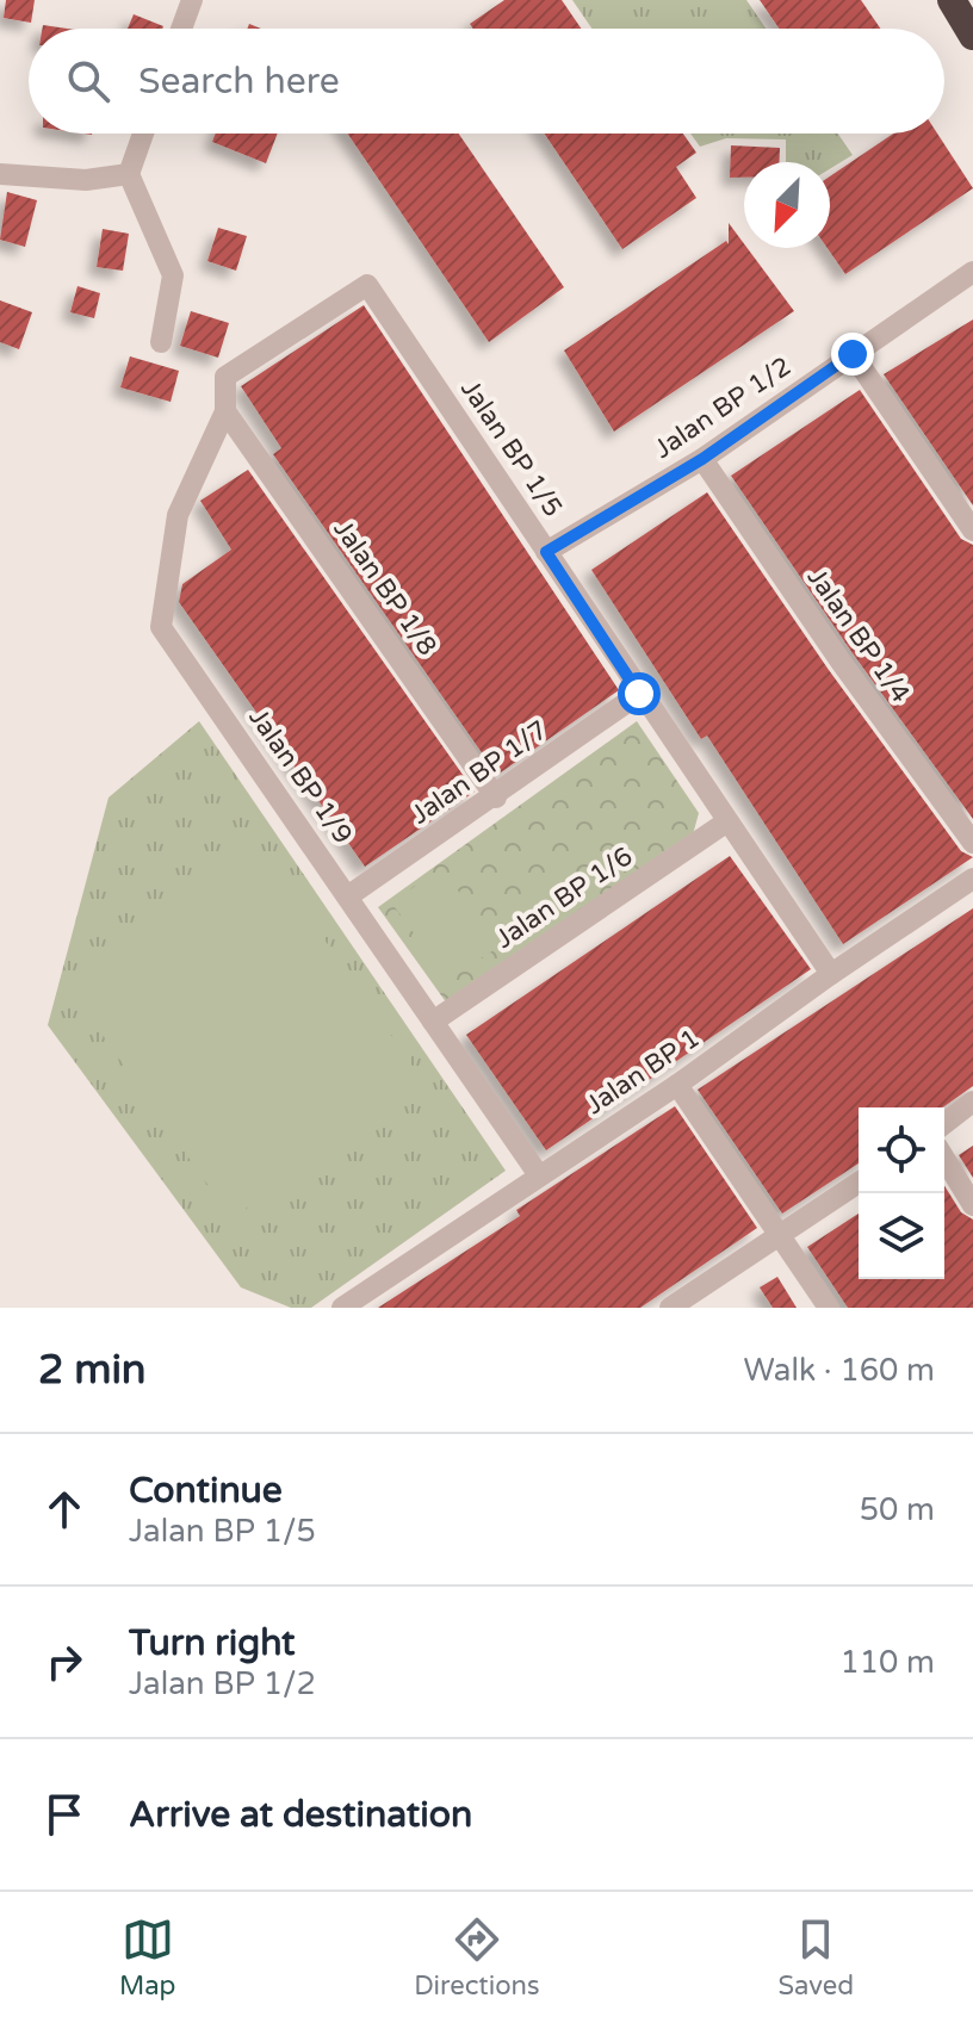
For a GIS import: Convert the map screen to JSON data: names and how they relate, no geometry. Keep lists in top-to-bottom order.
{
  "streets": {
    "street": [
      "Jalan BP 1/2",
      "Jalan BP 1/5",
      "Jalan BP 1/8",
      "Jalan BP 1/4",
      "Jalan BP 1/7",
      "Jalan BP 1/9",
      "Jalan BP 1/6",
      "Jalan BP 1"
    ]
  },
  "crossings": [
    ["Jalan BP 1/2", "Jalan BP 1/5"],
    ["Jalan BP 1/2", "Jalan BP 1/4"],
    ["Jalan BP 1/5", "Jalan BP 1/7"],
    ["Jalan BP 1/5", "Jalan BP 1/9"],
    ["Jalan BP 1/5", "Jalan BP 1/6"],
    ["Jalan BP 1/5", "Jalan BP 1"],
    ["Jalan BP 1/8", "Jalan BP 1/7"],
    ["Jalan BP 1/8", "Jalan BP 1/9"],
    ["Jalan BP 1/7", "Jalan BP 1/9"],
    ["Jalan BP 1/9", "Jalan BP 1/6"],
    ["Jalan BP 1/9", "Jalan BP 1"]
  ],
  "north": "bottom left",
  "page": {
    "search": "Search here",
    "heading": ["2 min", "Walk · 160 m"],
    "list": [
      ["Continue", "Jalan BP 1/5", "50 m"],
      ["Turn right", "Jalan BP 1/2", "110 m"],
      "Arrive at destination"
    ],
    "nav": ["Map", "Directions", "Saved"]
  }
}
